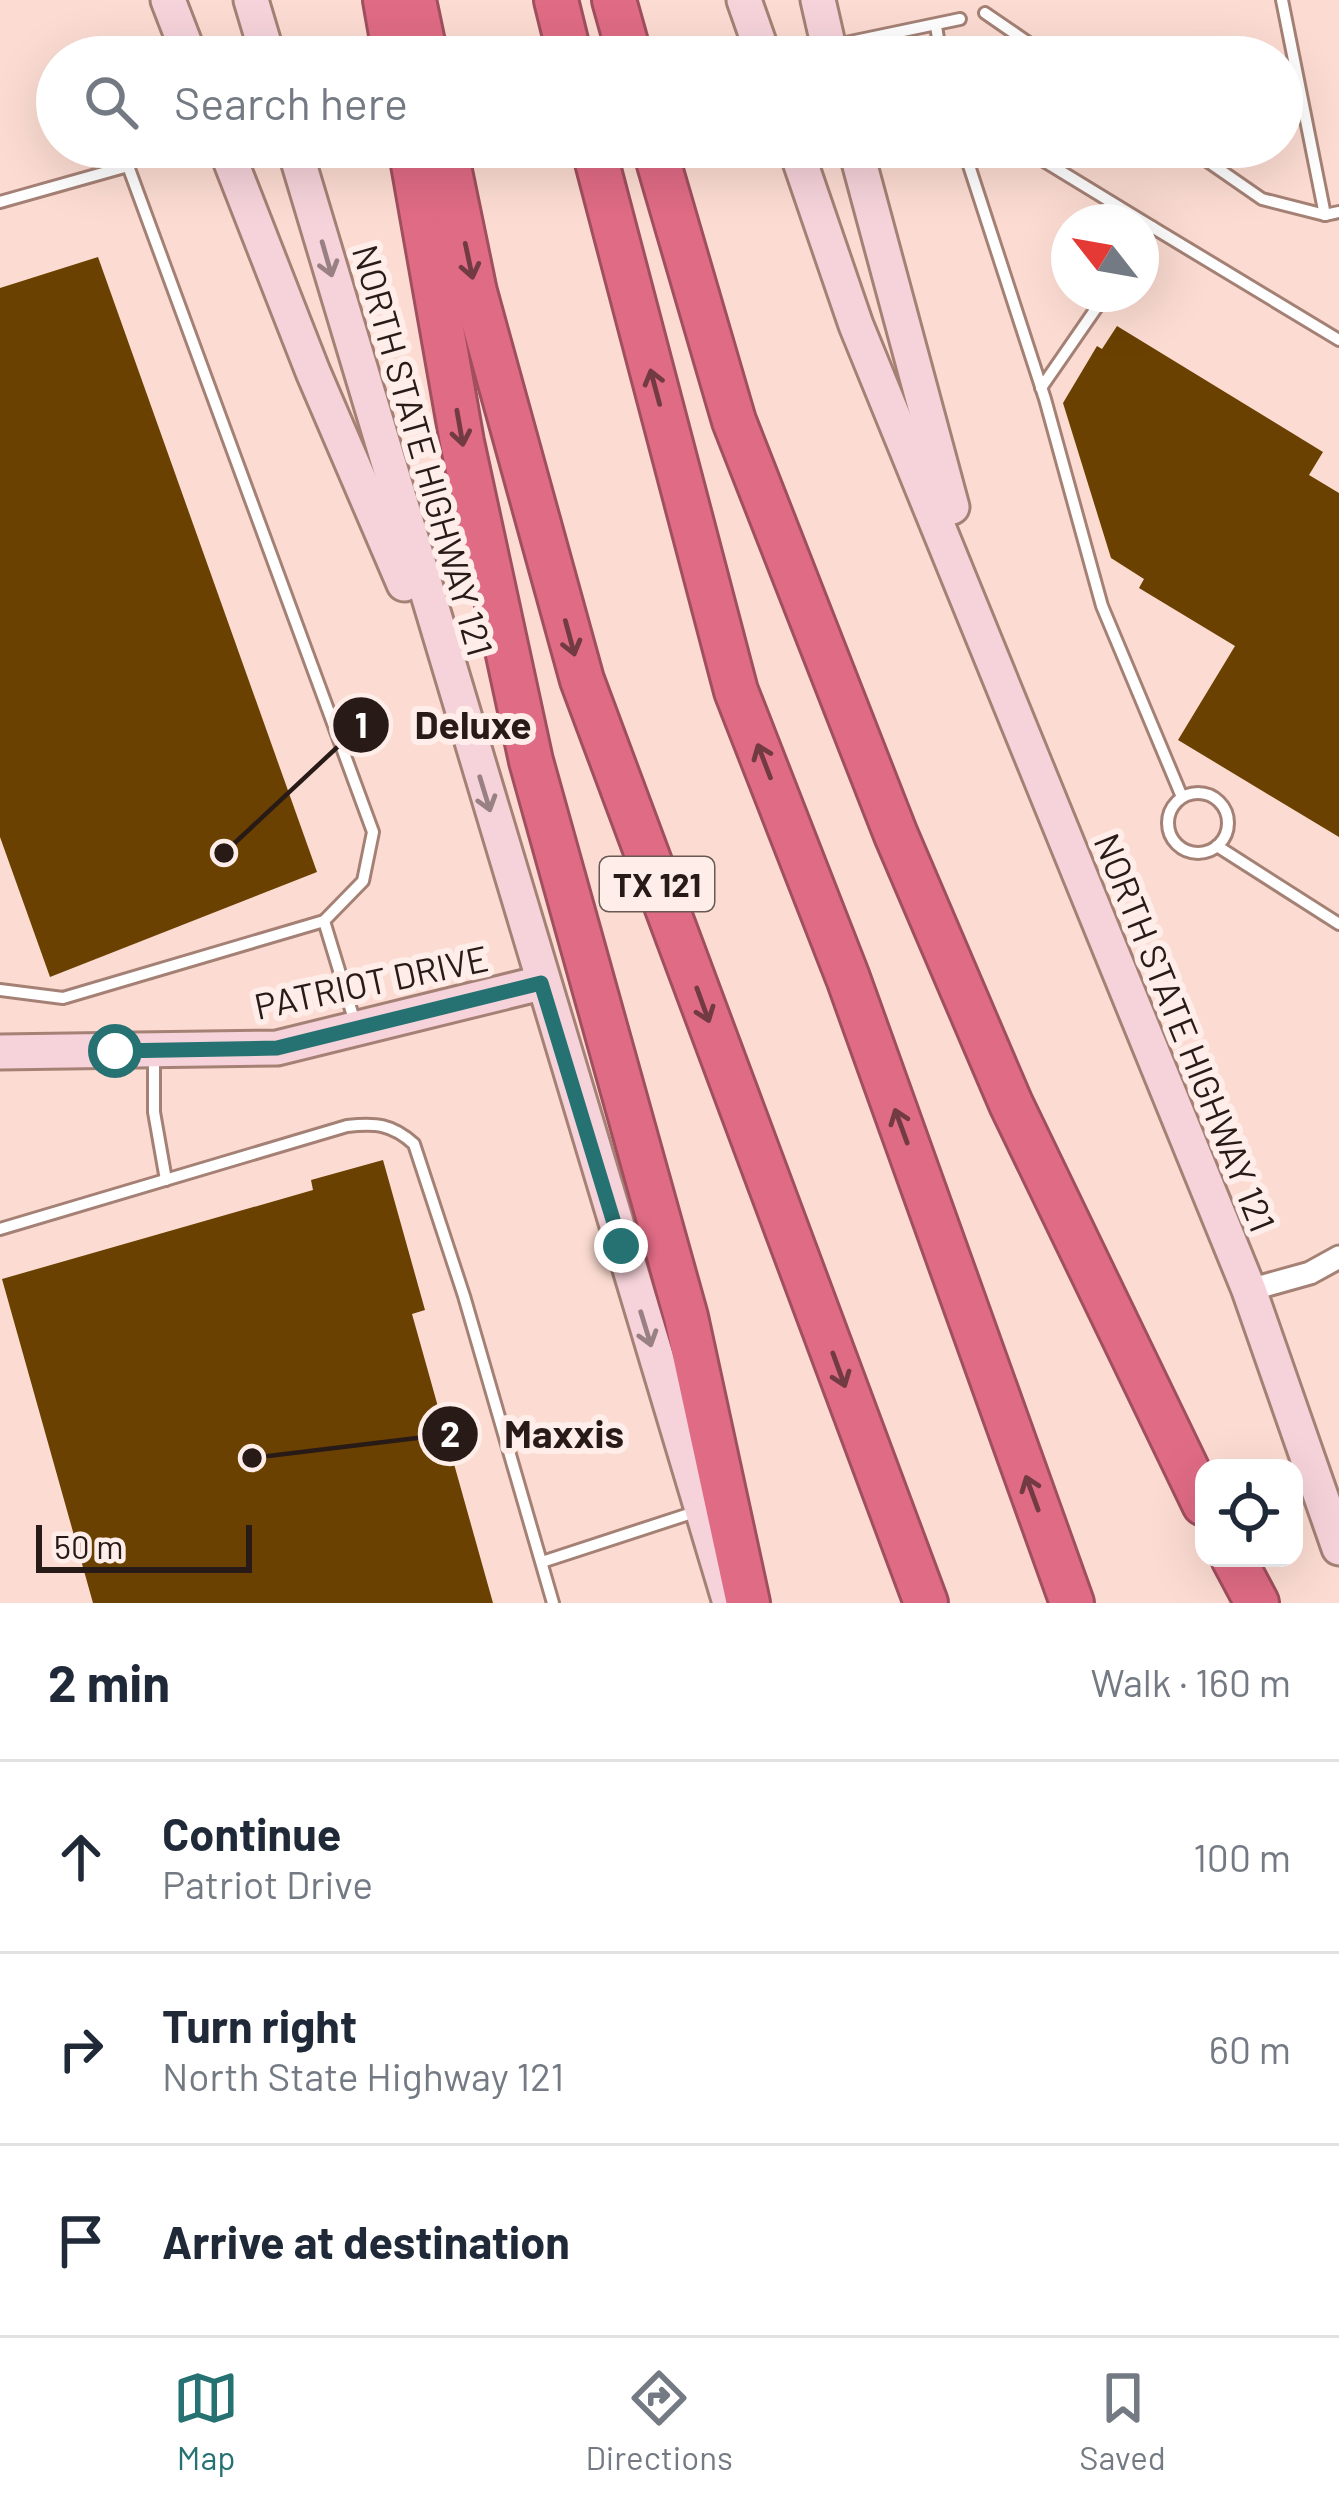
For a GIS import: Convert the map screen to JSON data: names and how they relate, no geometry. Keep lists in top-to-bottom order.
{
  "streets": {
    "highway": ["TX 121"],
    "main road": ["NORTH STATE HIGHWAY 121", "PATRIOT DRIVE"]
  },
  "crossings": [
    ["NORTH STATE HIGHWAY 121", "PATRIOT DRIVE"]
  ],
  "places": ["Deluxe", "Maxxis"],
  "scale_bar": "50 m",
  "north": "top left",
  "page": {
    "search": "Search here",
    "scale": "50 m",
    "heading": ["2 min", "Walk · 160 m"],
    "list": [
      ["Continue", "Patriot Drive", "100 m"],
      ["Turn right", "North State Highway 121", "60 m"],
      "Arrive at destination"
    ],
    "nav": ["Map", "Directions", "Saved"]
  }
}
